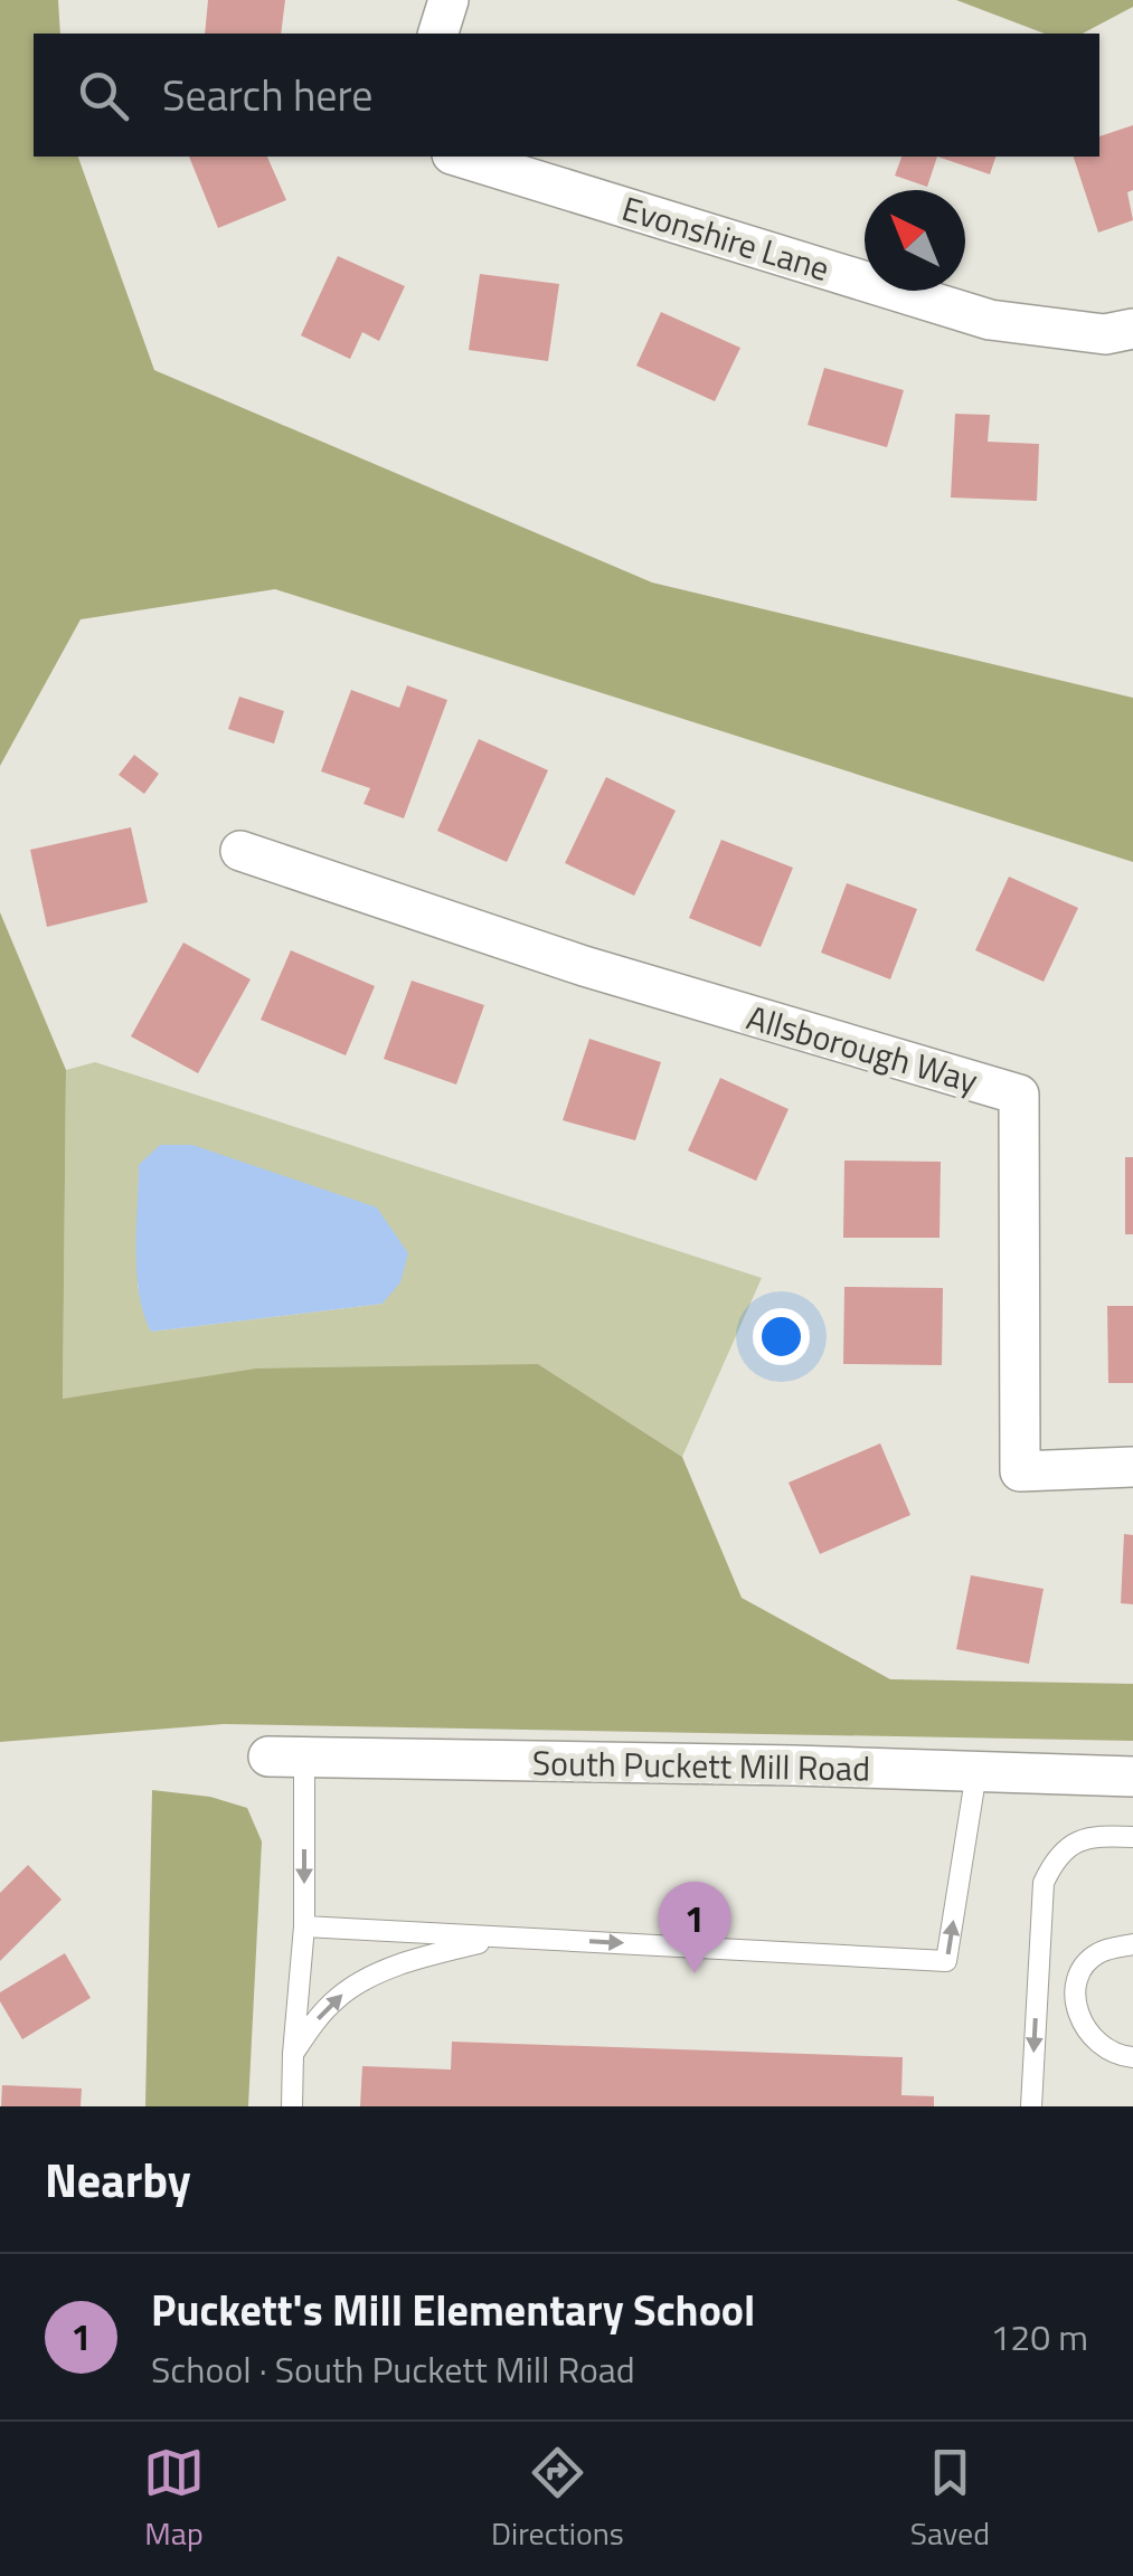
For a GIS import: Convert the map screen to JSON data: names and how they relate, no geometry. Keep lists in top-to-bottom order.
{
  "streets": {
    "street": ["Evonshire Lane", "Allsborough Way", "South Puckett Mill Road"]
  },
  "north": "top left",
  "page": {
    "search": "Search here",
    "pins": "1",
    "heading": "Nearby",
    "list": [
      {
        "mark": "1",
        "name": "Puckett's Mill Elementary School",
        "note": "School · South Puckett Mill Road",
        "value": "120 m"
      }
    ],
    "nav": ["Map", "Directions", "Saved"]
  }
}
